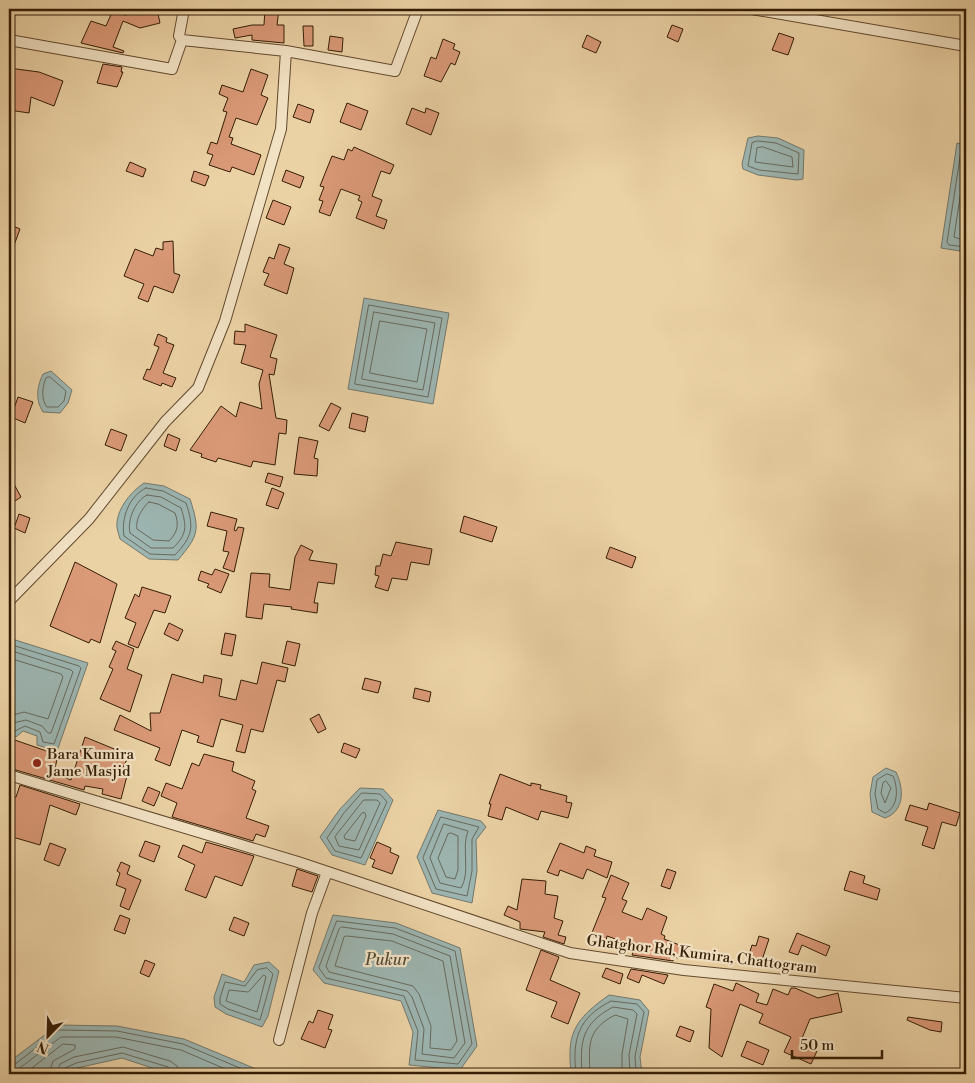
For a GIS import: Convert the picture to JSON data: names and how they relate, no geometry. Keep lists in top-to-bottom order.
{
  "streets": {
    "street": ["Ghatghor Rd, Kumira, Chattogram"]
  },
  "water": ["Pukur"],
  "places": ["Bara Kumira Jame Masjid"],
  "scale_bar": "50 m",
  "north": "bottom left"
}
